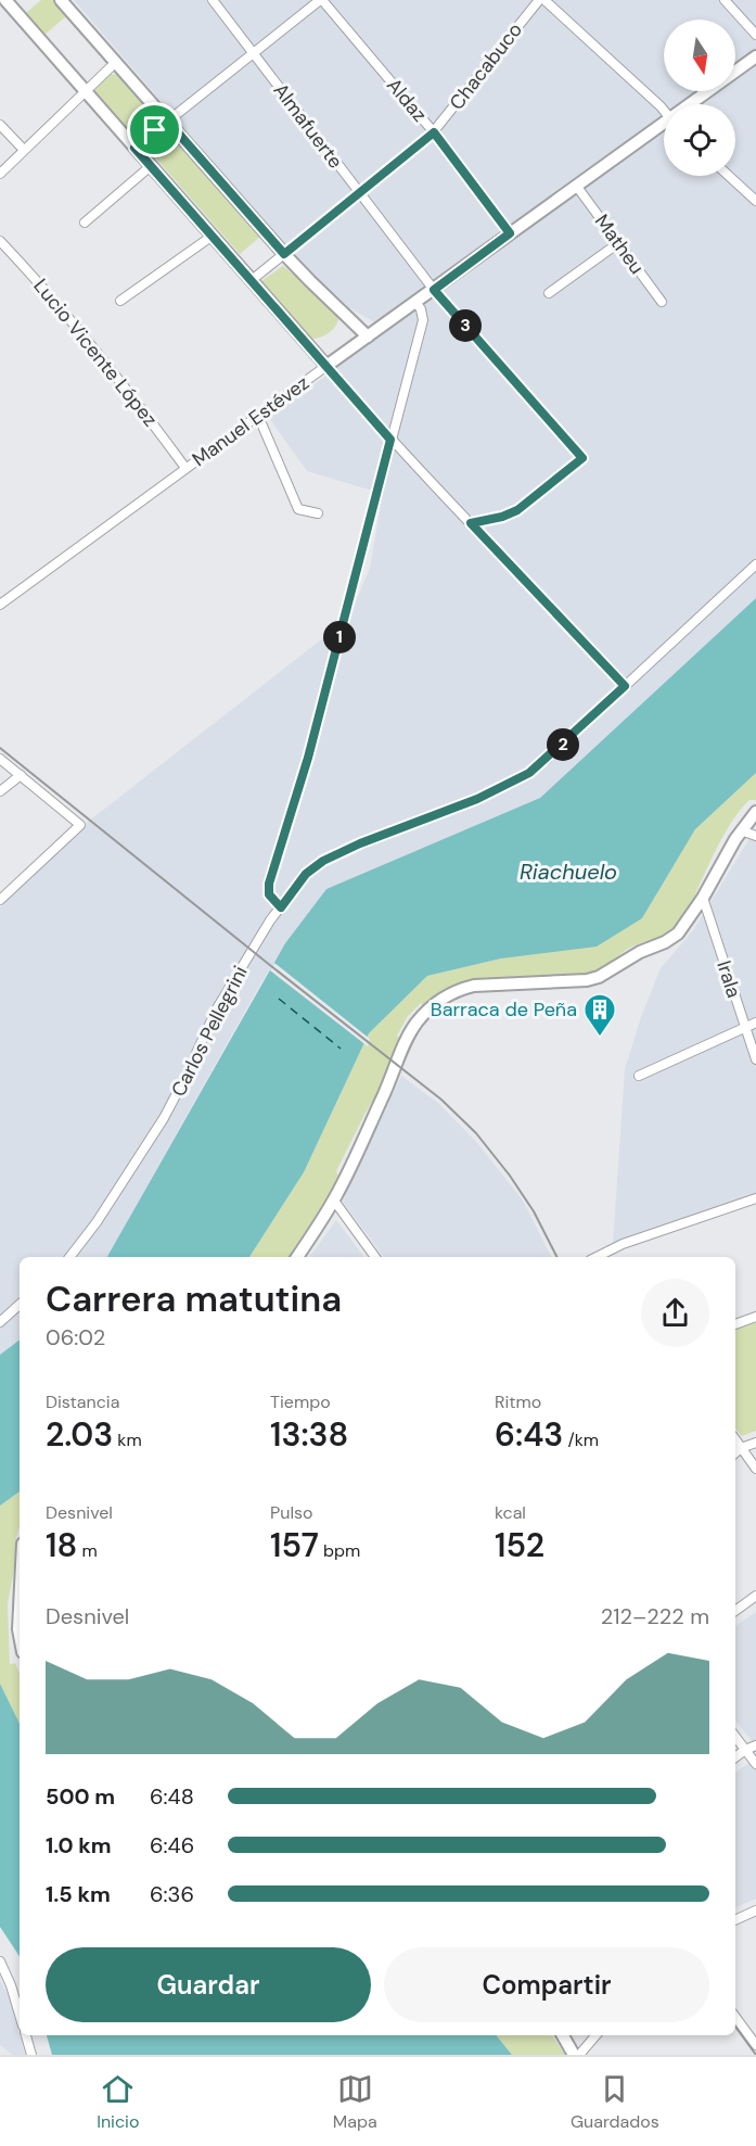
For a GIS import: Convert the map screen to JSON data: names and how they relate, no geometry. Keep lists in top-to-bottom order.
{
  "streets": {
    "main road": ["Manuel Estévez"],
    "street": [
      "Chacabuco",
      "Aldaz",
      "Almafuerte",
      "Matheu",
      "Lucio Vicente López",
      "Irala",
      "Carlos Pellegrini"
    ]
  },
  "crossings": [
    ["Chacabuco", "Aldaz"],
    ["Chacabuco", "Almafuerte"],
    ["Aldaz", "Manuel Estévez"],
    ["Almafuerte", "Manuel Estévez"],
    ["Matheu", "Manuel Estévez"],
    ["Lucio Vicente López", "Manuel Estévez"]
  ],
  "water": ["Riachuelo"],
  "places": {
    "building": ["Barraca de Peña"]
  },
  "north": "bottom",
  "page": {
    "pins": ["3", "1", "2"],
    "heading": ["Carrera matutina", "06:02"],
    "stats": [
      ["Distancia", "2.03 km"],
      ["Tiempo", "13:38"],
      ["Ritmo", "6:43 /km"],
      ["Desnivel", "18 m"],
      ["Pulso", "157 bpm"],
      ["kcal", "152"]
    ],
    "chart": ["Desnivel", "212–222 m"],
    "list": [
      {
        "name": "500 m",
        "note": "6:48"
      },
      {
        "name": "1.0 km",
        "note": "6:46"
      },
      {
        "name": "1.5 km",
        "note": "6:36"
      }
    ],
    "buttons": ["Guardar", "Compartir"],
    "tabs": ["Inicio", "Mapa", "Guardados"]
  }
}
